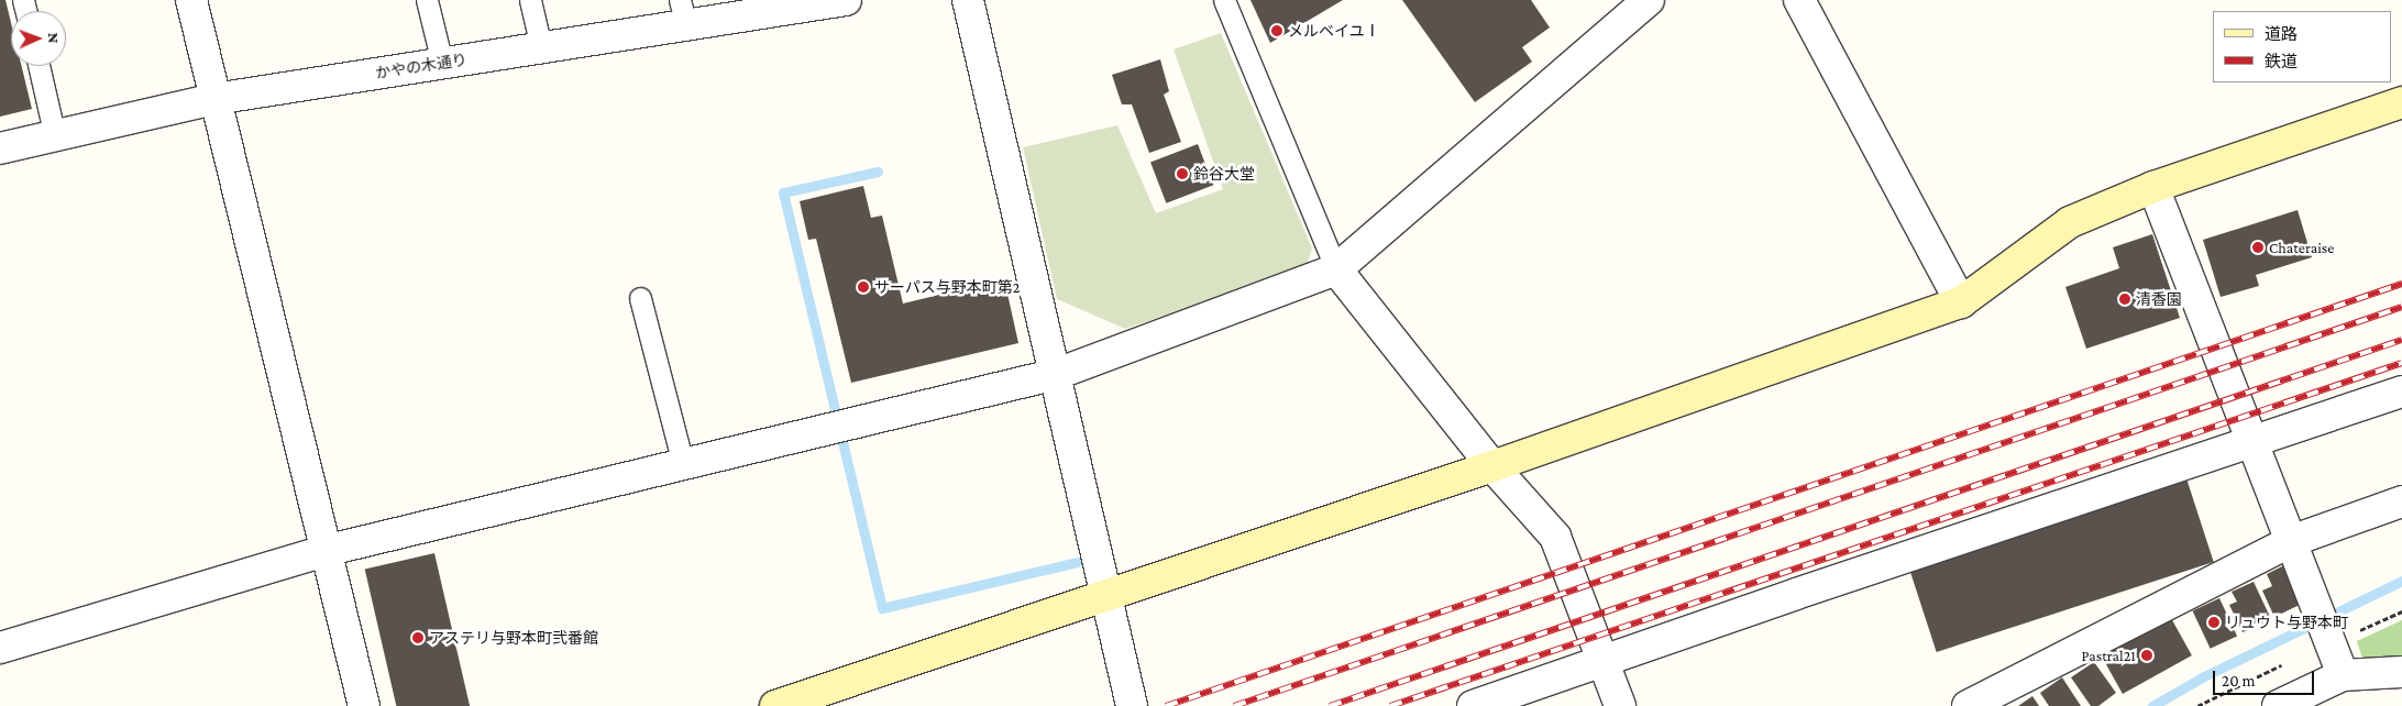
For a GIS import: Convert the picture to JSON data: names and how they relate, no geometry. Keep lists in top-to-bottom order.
{
  "streets": {
    "street": ["かやの木通り"]
  },
  "places": [
    "メルベイユⅠ",
    "鈴谷大堂",
    "Chateraise",
    "サーパス与野本町第2",
    "清香園",
    "リュウト与野本町",
    "アステリ与野本町弐番館",
    "Pastral21"
  ],
  "legend": ["道路", "鉄道"],
  "scale_bar": "20 m",
  "north": "right"
}
